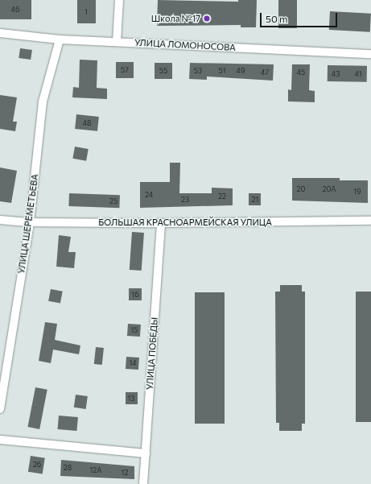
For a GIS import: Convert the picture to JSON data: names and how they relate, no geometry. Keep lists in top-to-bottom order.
{
  "streets": {
    "street": [
      "УЛИЦА ЛОМОНОСОВА",
      "БОЛЬШАЯ КРАСНОАРМЕЙСКАЯ УЛИЦА",
      "УЛИЦА ШЕРЕМЕТЬЕВА",
      "УЛИЦА ПОБЕДЫ"
    ]
  },
  "crossings": [
    ["УЛИЦА ЛОМОНОСОВА", "УЛИЦА ШЕРЕМЕТЬЕВА"],
    ["БОЛЬШАЯ КРАСНОАРМЕЙСКАЯ УЛИЦА", "УЛИЦА ШЕРЕМЕТЬЕВА"],
    ["БОЛЬШАЯ КРАСНОАРМЕЙСКАЯ УЛИЦА", "УЛИЦА ПОБЕДЫ"]
  ],
  "places": ["Школа №17"],
  "house_numbers": [
    "46",
    "1",
    "57",
    "55",
    "53",
    "51",
    "49",
    "47",
    "45",
    "43",
    "41",
    "48",
    "20",
    "20А",
    "19",
    "24",
    "22",
    "23",
    "21",
    "25",
    "16",
    "15",
    "14",
    "13",
    "26",
    "28",
    "12А",
    "12"
  ],
  "scale_bar": "50 m"
}
